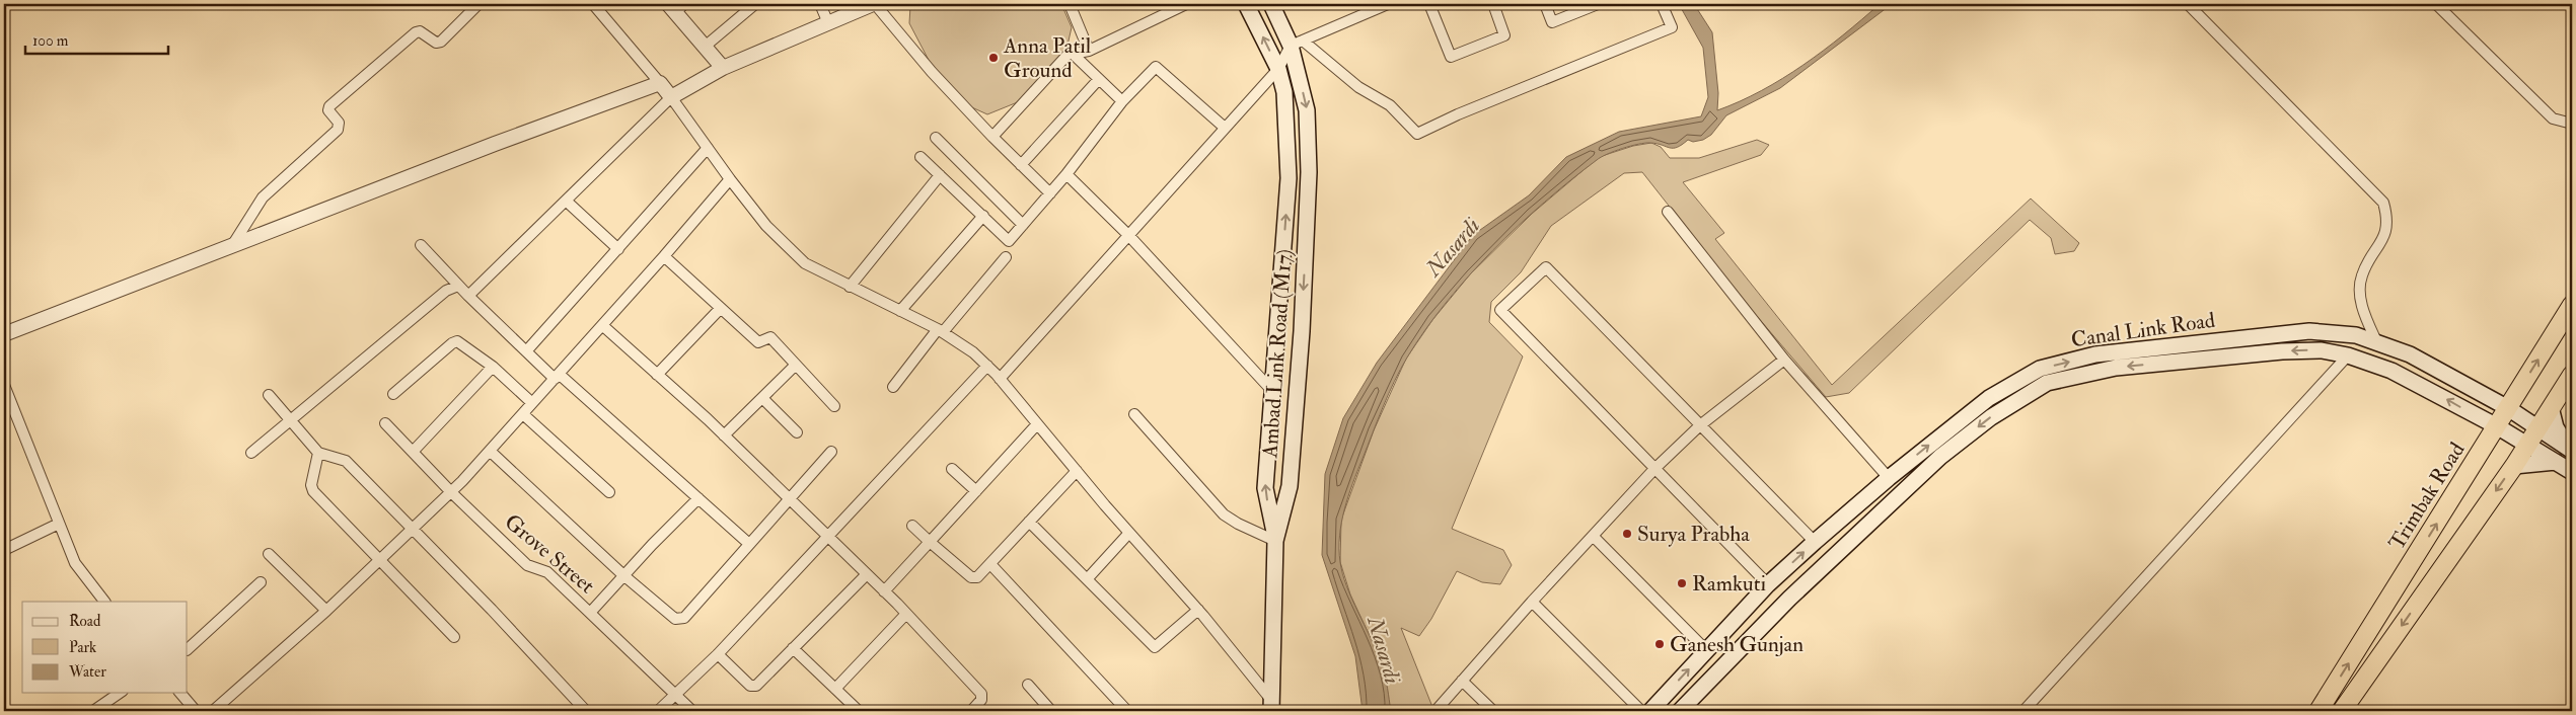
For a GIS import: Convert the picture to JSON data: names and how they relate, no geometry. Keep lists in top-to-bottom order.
{
  "streets": {
    "highway": ["Trimbak Road"],
    "main road": ["Canal Link Road", "Ambad Link Road (M17)"],
    "street": ["Grove Street"]
  },
  "crossings": [
    ["Canal Link Road", "Trimbak Road"]
  ],
  "water": ["Nasardi"],
  "places": [
    "Anna Patil Ground",
    "Surya Prabha",
    "Ramkuti",
    "Ganesh Gunjan"
  ],
  "legend": ["Road", "Park", "Water"],
  "scale_bar": "100 m"
}
